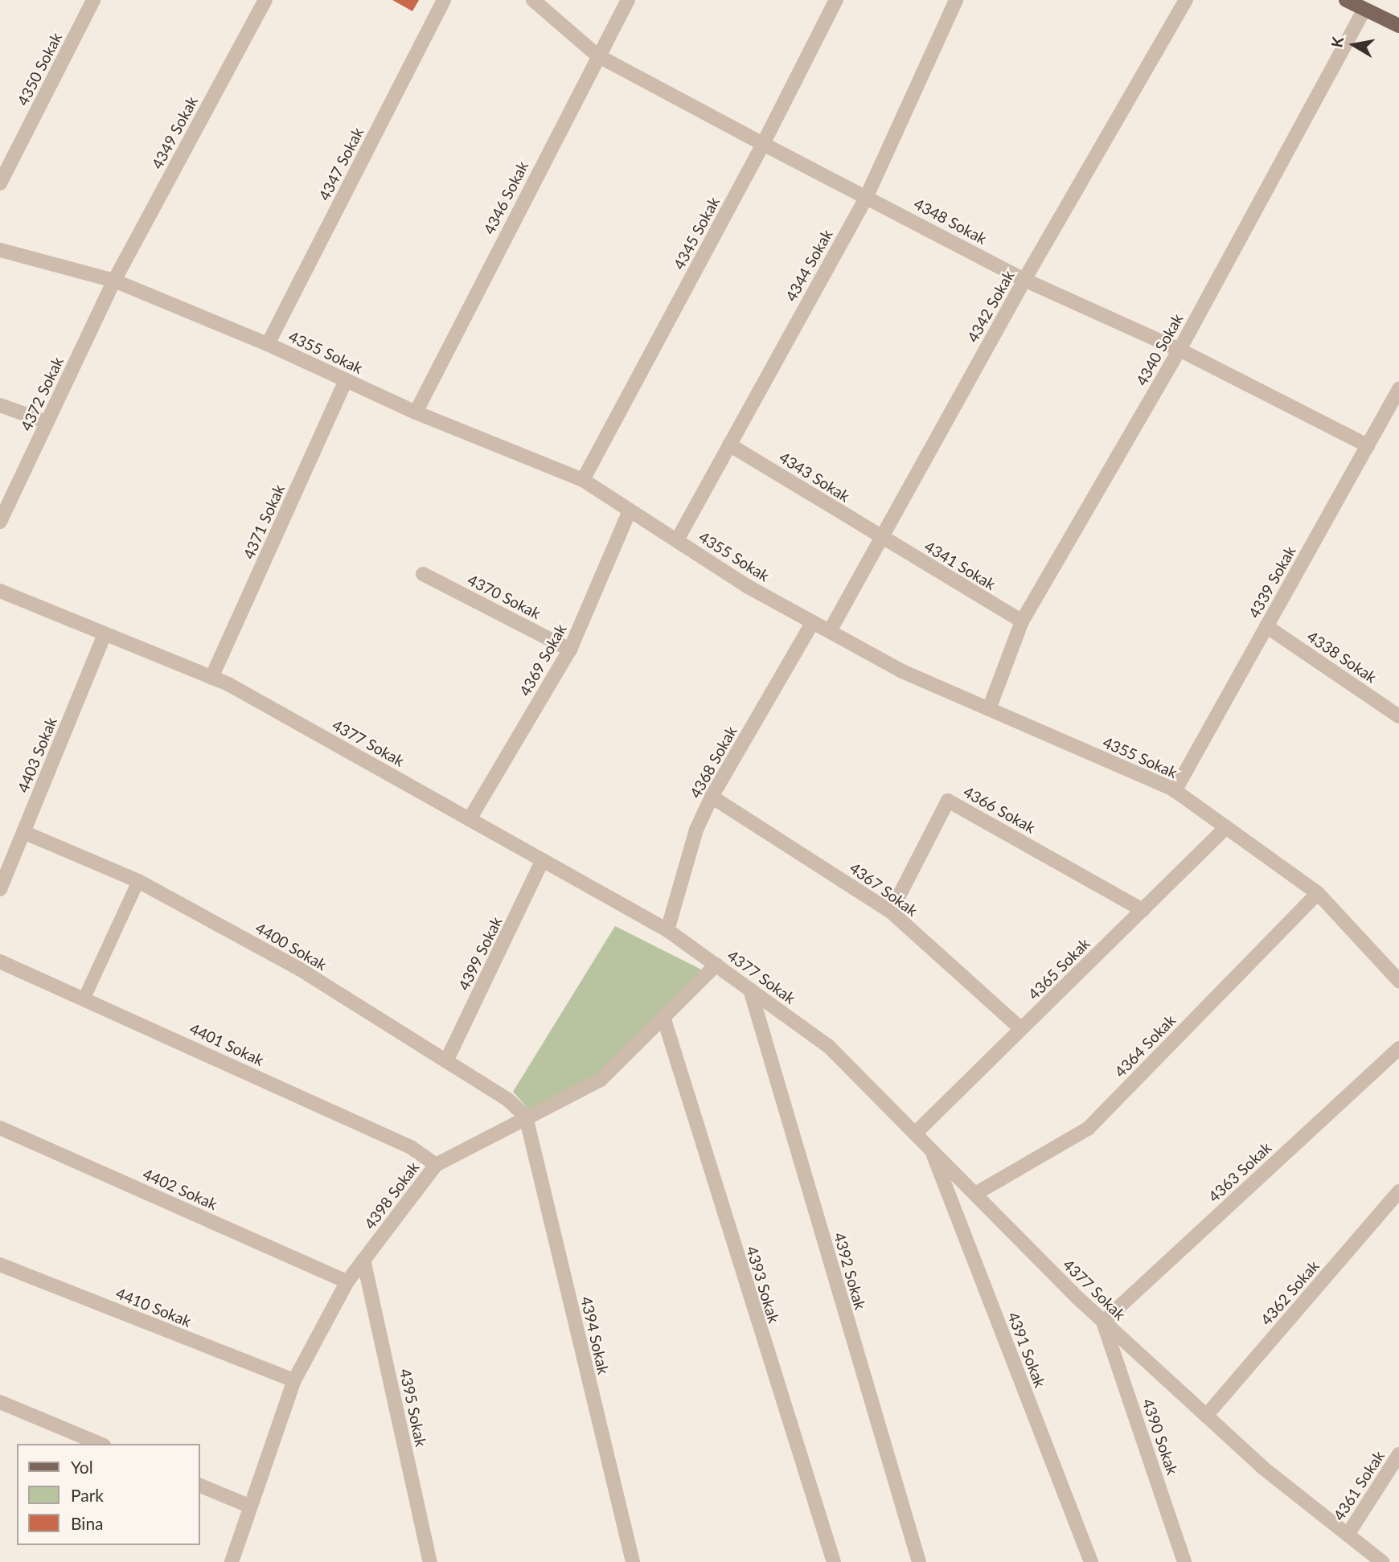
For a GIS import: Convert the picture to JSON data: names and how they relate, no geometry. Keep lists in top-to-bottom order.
{
  "streets": {
    "street": [
      "4350 Sokak",
      "4349 Sokak",
      "4347 Sokak",
      "4346 Sokak",
      "4348 Sokak",
      "4345 Sokak",
      "4344 Sokak",
      "4342 Sokak",
      "4340 Sokak",
      "4355 Sokak",
      "4372 Sokak",
      "4343 Sokak",
      "4371 Sokak",
      "4341 Sokak",
      "4339 Sokak",
      "4370 Sokak",
      "4338 Sokak",
      "4369 Sokak",
      "4377 Sokak",
      "4403 Sokak",
      "4368 Sokak",
      "4366 Sokak",
      "4367 Sokak",
      "4400 Sokak",
      "4399 Sokak",
      "4365 Sokak",
      "4401 Sokak",
      "4364 Sokak",
      "4363 Sokak",
      "4402 Sokak",
      "4398 Sokak",
      "4392 Sokak",
      "4393 Sokak",
      "4362 Sokak",
      "4410 Sokak",
      "4394 Sokak",
      "4391 Sokak",
      "4395 Sokak",
      "4390 Sokak",
      "4361 Sokak"
    ]
  },
  "crossings": [
    ["4349 Sokak", "4355 Sokak"],
    ["4349 Sokak", "4372 Sokak"],
    ["4347 Sokak", "4355 Sokak"],
    ["4346 Sokak", "4348 Sokak"],
    ["4346 Sokak", "4355 Sokak"],
    ["4348 Sokak", "4345 Sokak"],
    ["4348 Sokak", "4344 Sokak"],
    ["4348 Sokak", "4342 Sokak"],
    ["4348 Sokak", "4340 Sokak"],
    ["4348 Sokak", "4339 Sokak"],
    ["4345 Sokak", "4355 Sokak"],
    ["4344 Sokak", "4355 Sokak"],
    ["4344 Sokak", "4343 Sokak"],
    ["4342 Sokak", "4355 Sokak"],
    ["4342 Sokak", "4343 Sokak"],
    ["4342 Sokak", "4341 Sokak"],
    ["4340 Sokak", "4355 Sokak"],
    ["4340 Sokak", "4341 Sokak"],
    ["4355 Sokak", "4372 Sokak"],
    ["4355 Sokak", "4371 Sokak"],
    ["4355 Sokak", "4339 Sokak"],
    ["4355 Sokak", "4369 Sokak"],
    ["4355 Sokak", "4368 Sokak"],
    ["4355 Sokak", "4365 Sokak"],
    ["4355 Sokak", "4364 Sokak"],
    ["4343 Sokak", "4341 Sokak"],
    ["4371 Sokak", "4377 Sokak"],
    ["4339 Sokak", "4338 Sokak"],
    ["4370 Sokak", "4369 Sokak"],
    ["4369 Sokak", "4377 Sokak"],
    ["4377 Sokak", "4403 Sokak"],
    ["4377 Sokak", "4368 Sokak"],
    ["4377 Sokak", "4399 Sokak"],
    ["4377 Sokak", "4365 Sokak"],
    ["4377 Sokak", "4364 Sokak"],
    ["4377 Sokak", "4363 Sokak"],
    ["4377 Sokak", "4398 Sokak"],
    ["4377 Sokak", "4392 Sokak"],
    ["4377 Sokak", "4362 Sokak"],
    ["4377 Sokak", "4391 Sokak"],
    ["4377 Sokak", "4390 Sokak"],
    ["4377 Sokak", "4361 Sokak"],
    ["4403 Sokak", "4400 Sokak"],
    ["4368 Sokak", "4367 Sokak"],
    ["4366 Sokak", "4367 Sokak"],
    ["4366 Sokak", "4365 Sokak"],
    ["4367 Sokak", "4365 Sokak"],
    ["4400 Sokak", "4399 Sokak"],
    ["4400 Sokak", "4398 Sokak"],
    ["4400 Sokak", "4394 Sokak"],
    ["4401 Sokak", "4398 Sokak"],
    ["4363 Sokak", "4390 Sokak"],
    ["4402 Sokak", "4398 Sokak"],
    ["4398 Sokak", "4393 Sokak"],
    ["4398 Sokak", "4410 Sokak"],
    ["4398 Sokak", "4394 Sokak"],
    ["4398 Sokak", "4395 Sokak"]
  ],
  "legend": ["Yol", "Park", "Bina"],
  "north": "left"
}
